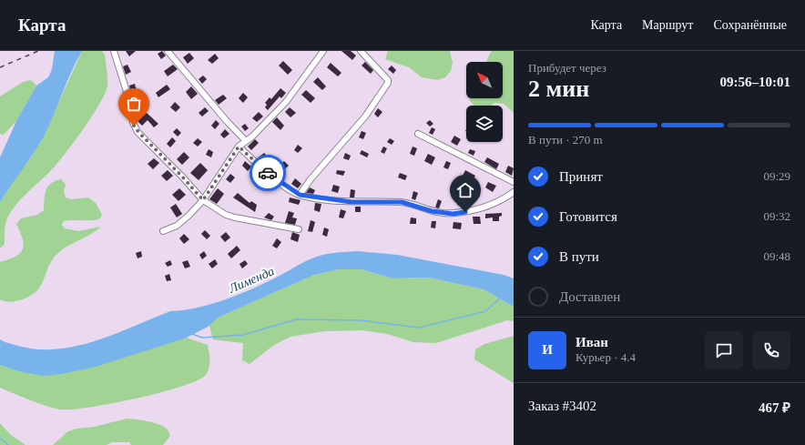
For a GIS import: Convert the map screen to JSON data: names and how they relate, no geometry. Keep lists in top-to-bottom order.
{
  "water": ["Лименда"],
  "north": "top left",
  "page": {
    "header": "Карта",
    "nav": ["Карта", "Маршрут", "Сохранённые"],
    "heading": ["2 мин", "Прибудет через", "09:56–10:01"],
    "panel": [
      "Иван",
      "Курьер · 4.4",
      "Заказ #3402",
      "467 ₽"
    ],
    "bar": "В пути · 270 m",
    "list": [
      ["Принят", "09:29"],
      ["Готовится", "09:32"],
      ["В пути", "09:48"],
      "Доставлен"
    ],
    "round": "И"
  }
}
